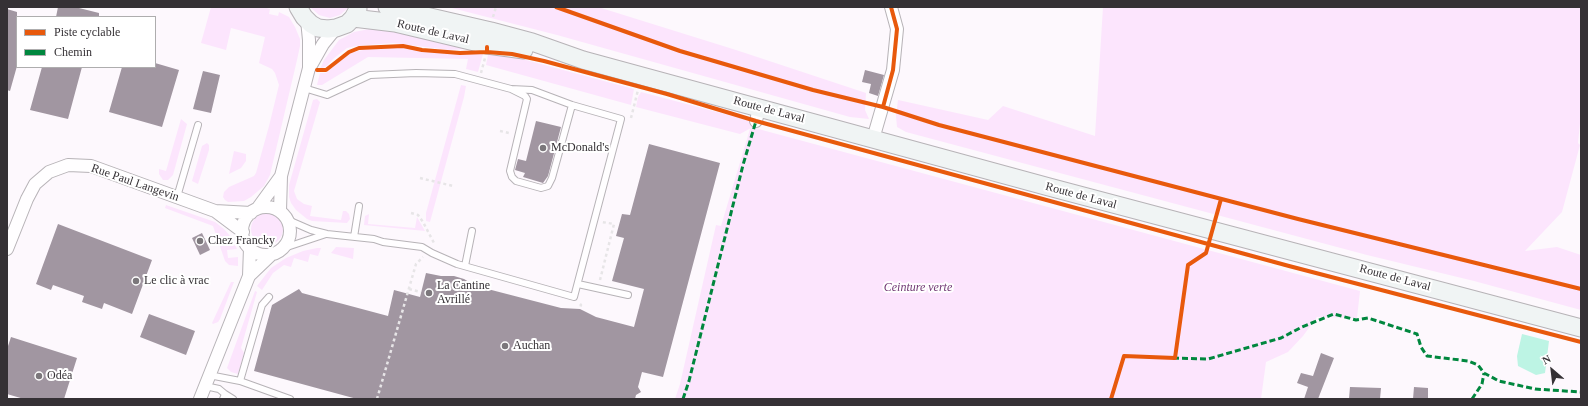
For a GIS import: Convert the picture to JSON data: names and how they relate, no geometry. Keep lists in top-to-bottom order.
{
  "streets": {
    "main road": ["Route de Laval"],
    "street": ["Rue Paul Langevin"]
  },
  "parks": ["Ceinture verte"],
  "places": [
    "McDonald's",
    "Chez Francky",
    "Le clic à vrac",
    "La Cantine Avrillé",
    "Auchan",
    "Odéa"
  ],
  "legend": ["Piste cyclable", "Chemin"],
  "north": "top left"
}
